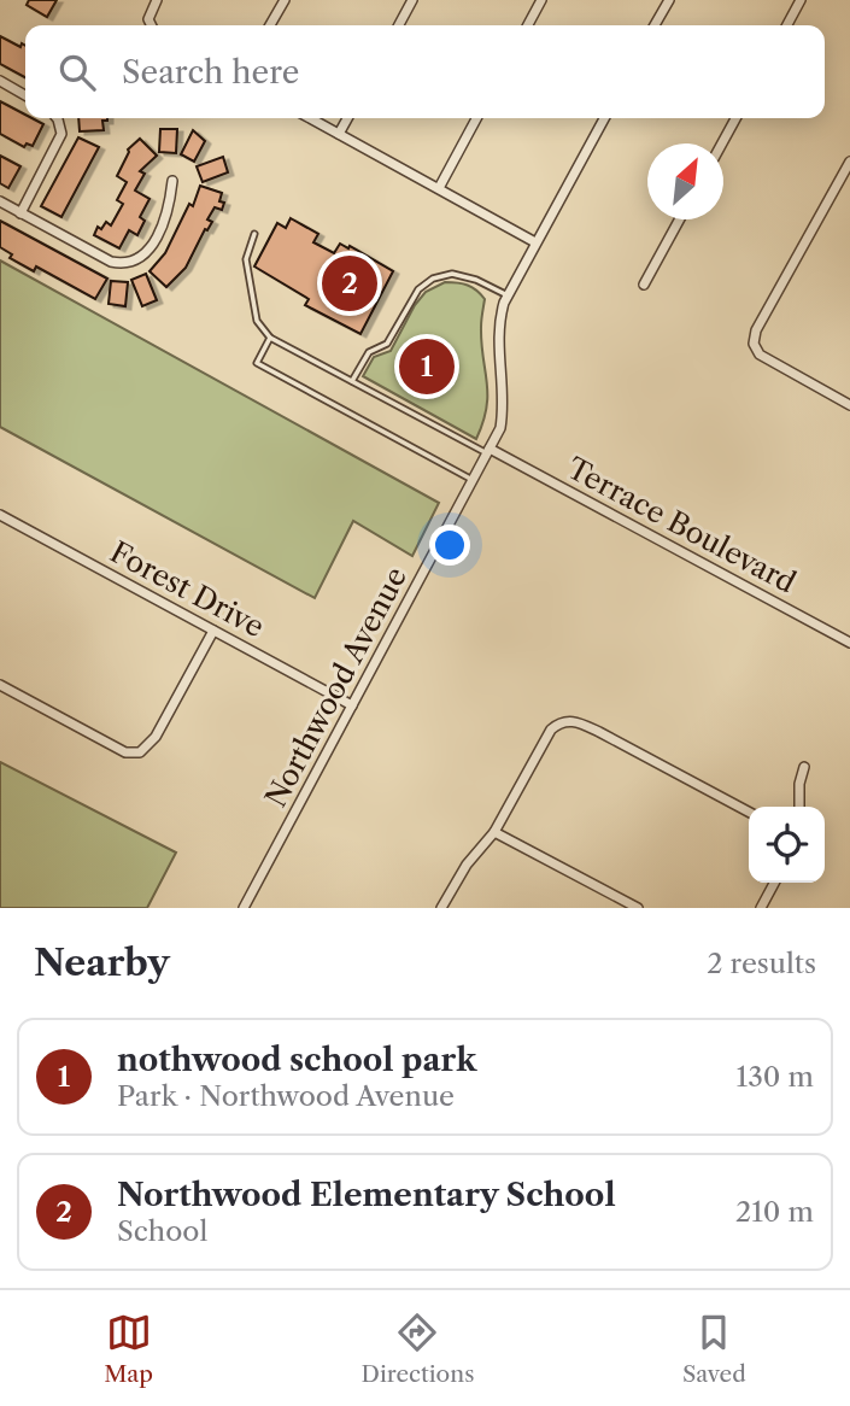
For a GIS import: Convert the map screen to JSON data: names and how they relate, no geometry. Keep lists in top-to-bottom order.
{
  "streets": {
    "street": ["Terrace Boulevard", "Forest Drive", "Northwood Avenue"]
  },
  "crossings": [
    ["Terrace Boulevard", "Northwood Avenue"],
    ["Forest Drive", "Northwood Avenue"]
  ],
  "north": "top right",
  "page": {
    "search": "Search here",
    "pins": ["2", "1"],
    "heading": ["Nearby", "2 results"],
    "list": [
      {
        "mark": "1",
        "name": "nothwood school park",
        "note": "Park · Northwood Avenue",
        "value": "130 m"
      },
      {
        "mark": "2",
        "name": "Northwood Elementary School",
        "note": "School",
        "value": "210 m"
      }
    ],
    "nav": ["Map", "Directions", "Saved"]
  }
}
